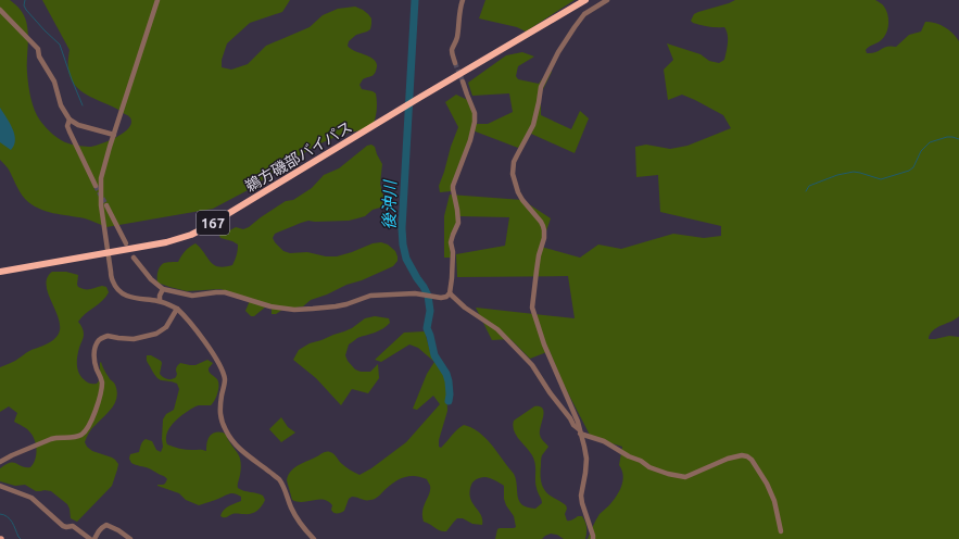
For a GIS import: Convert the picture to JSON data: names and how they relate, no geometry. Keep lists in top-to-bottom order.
{
  "streets": {
    "highway": ["鵜方磯部バイパス", "167"]
  },
  "water": ["後沖川"]
}
